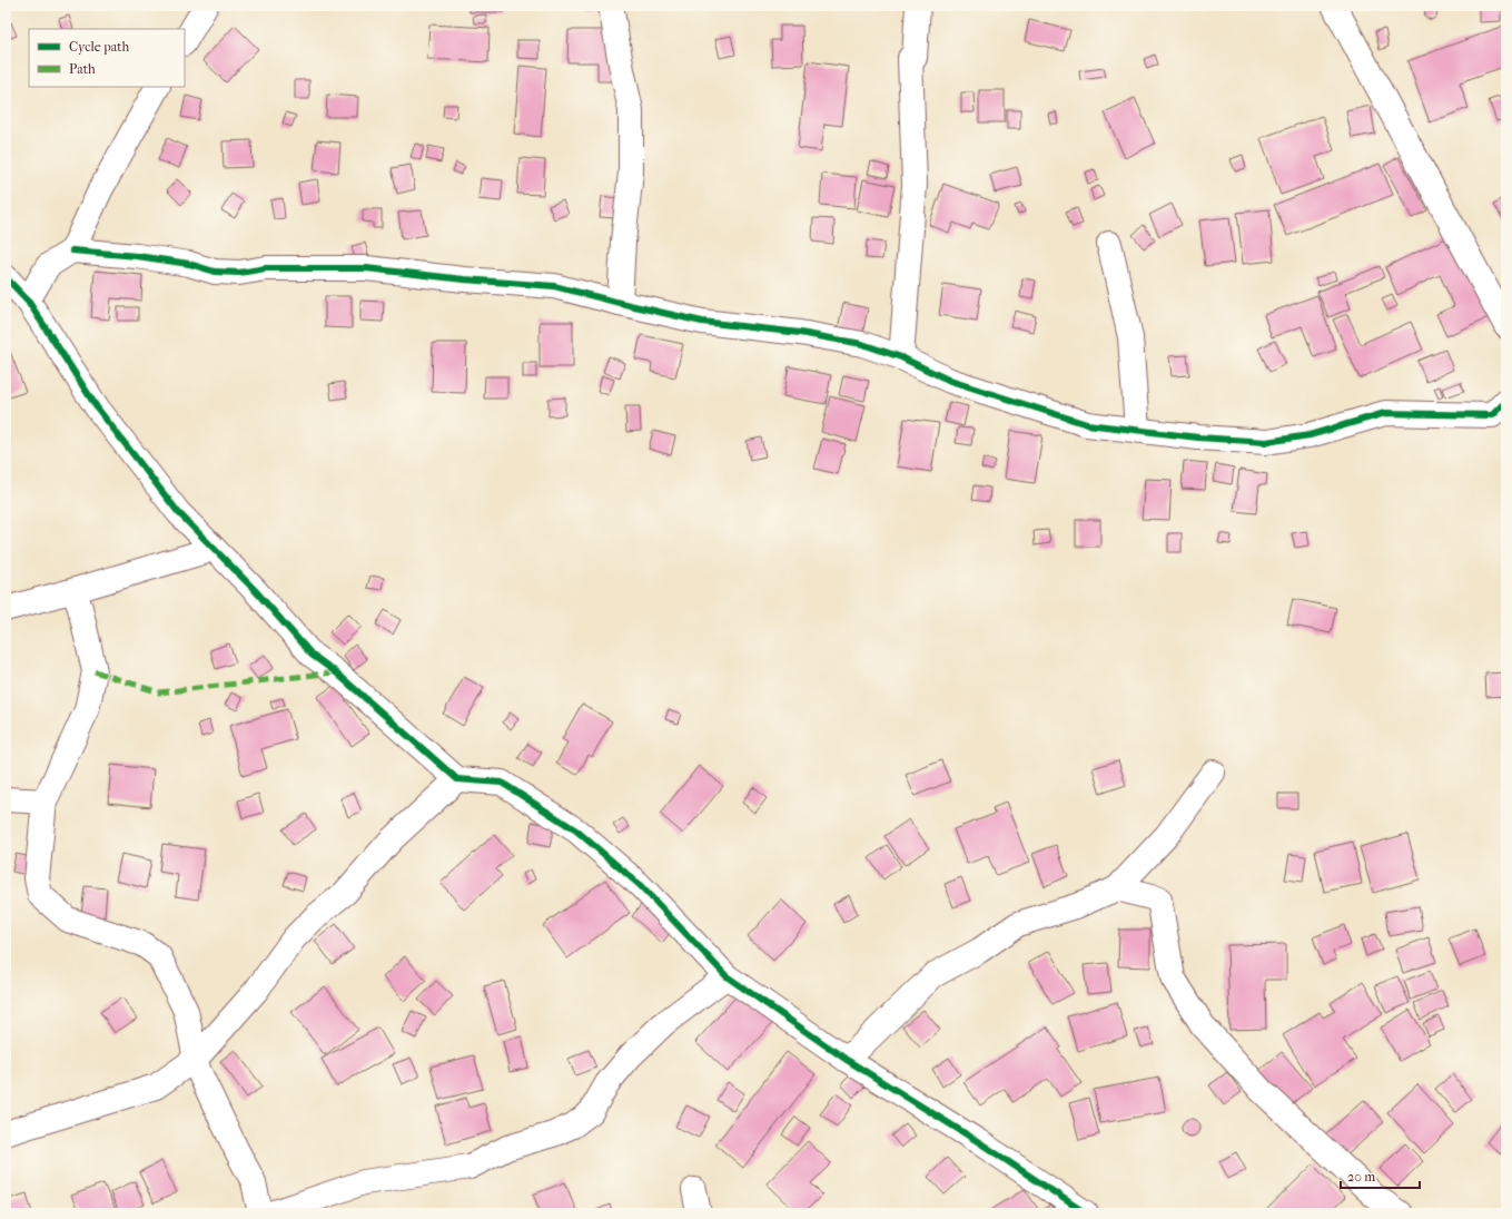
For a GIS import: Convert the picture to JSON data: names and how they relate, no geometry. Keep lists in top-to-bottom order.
{
  "legend": ["Cycle path", "Path"],
  "scale_bar": "20 m"
}
